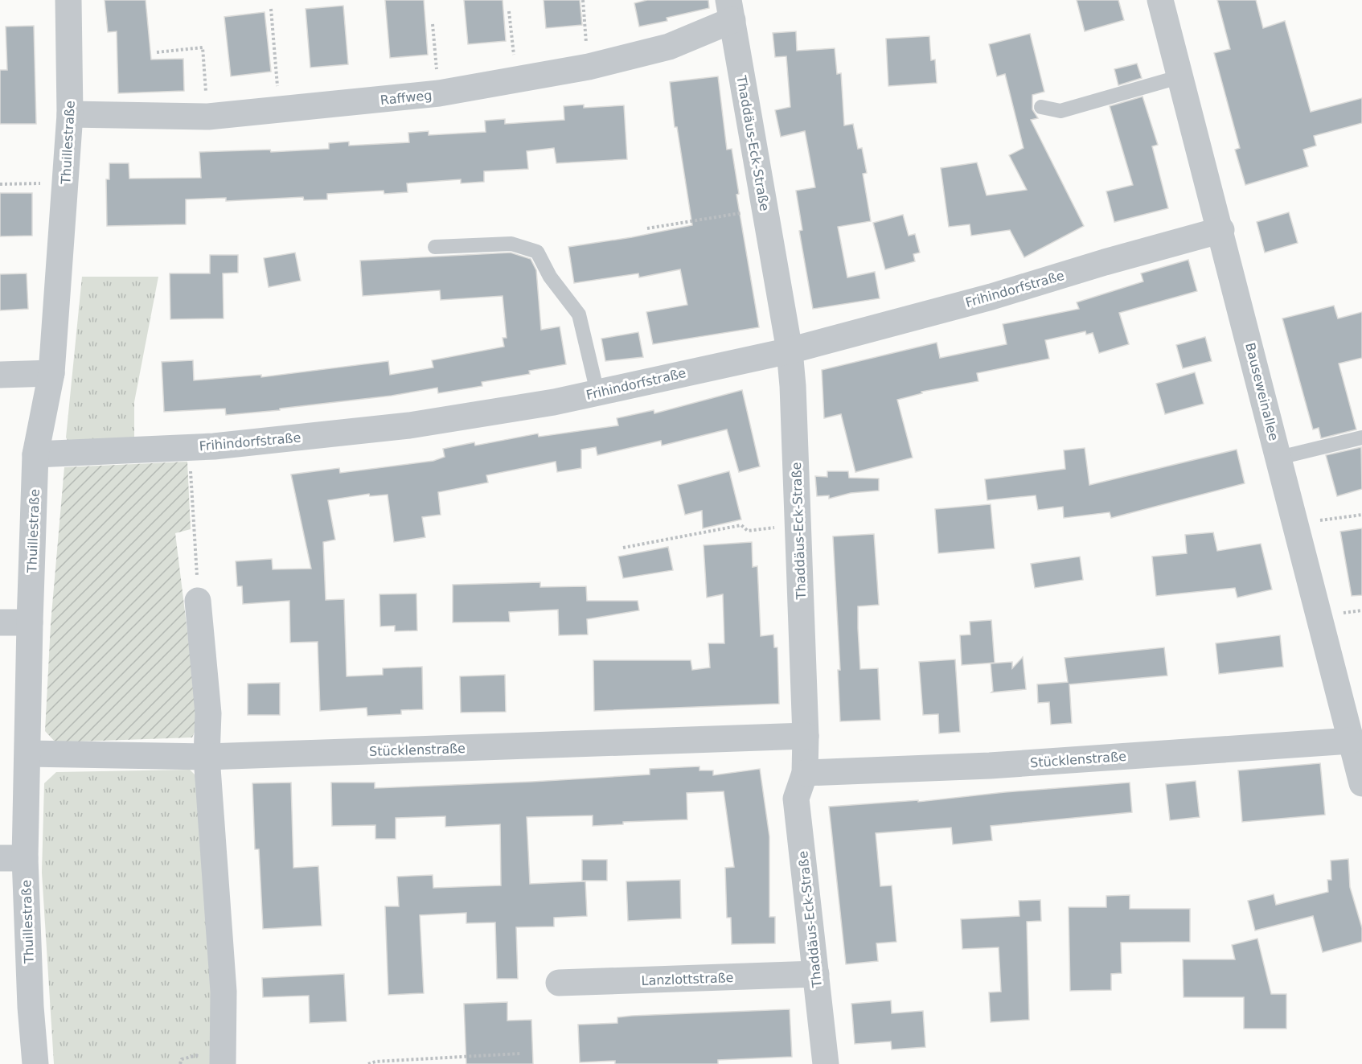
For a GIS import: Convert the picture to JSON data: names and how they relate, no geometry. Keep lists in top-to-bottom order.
{
  "streets": {
    "street": [
      "Raffweg",
      "Thuillestraße",
      "Thaddäus-Eck-Straße",
      "Frihindorfstraße",
      "Bauseweinallee",
      "Stücklenstraße",
      "Lanzlottstraße"
    ]
  },
  "crossings": [
    ["Raffweg", "Thuillestraße"],
    ["Raffweg", "Thaddäus-Eck-Straße"],
    ["Thuillestraße", "Frihindorfstraße"],
    ["Thuillestraße", "Stücklenstraße"],
    ["Thaddäus-Eck-Straße", "Frihindorfstraße"],
    ["Thaddäus-Eck-Straße", "Stücklenstraße"],
    ["Thaddäus-Eck-Straße", "Lanzlottstraße"],
    ["Frihindorfstraße", "Bauseweinallee"],
    ["Bauseweinallee", "Stücklenstraße"]
  ]
}
